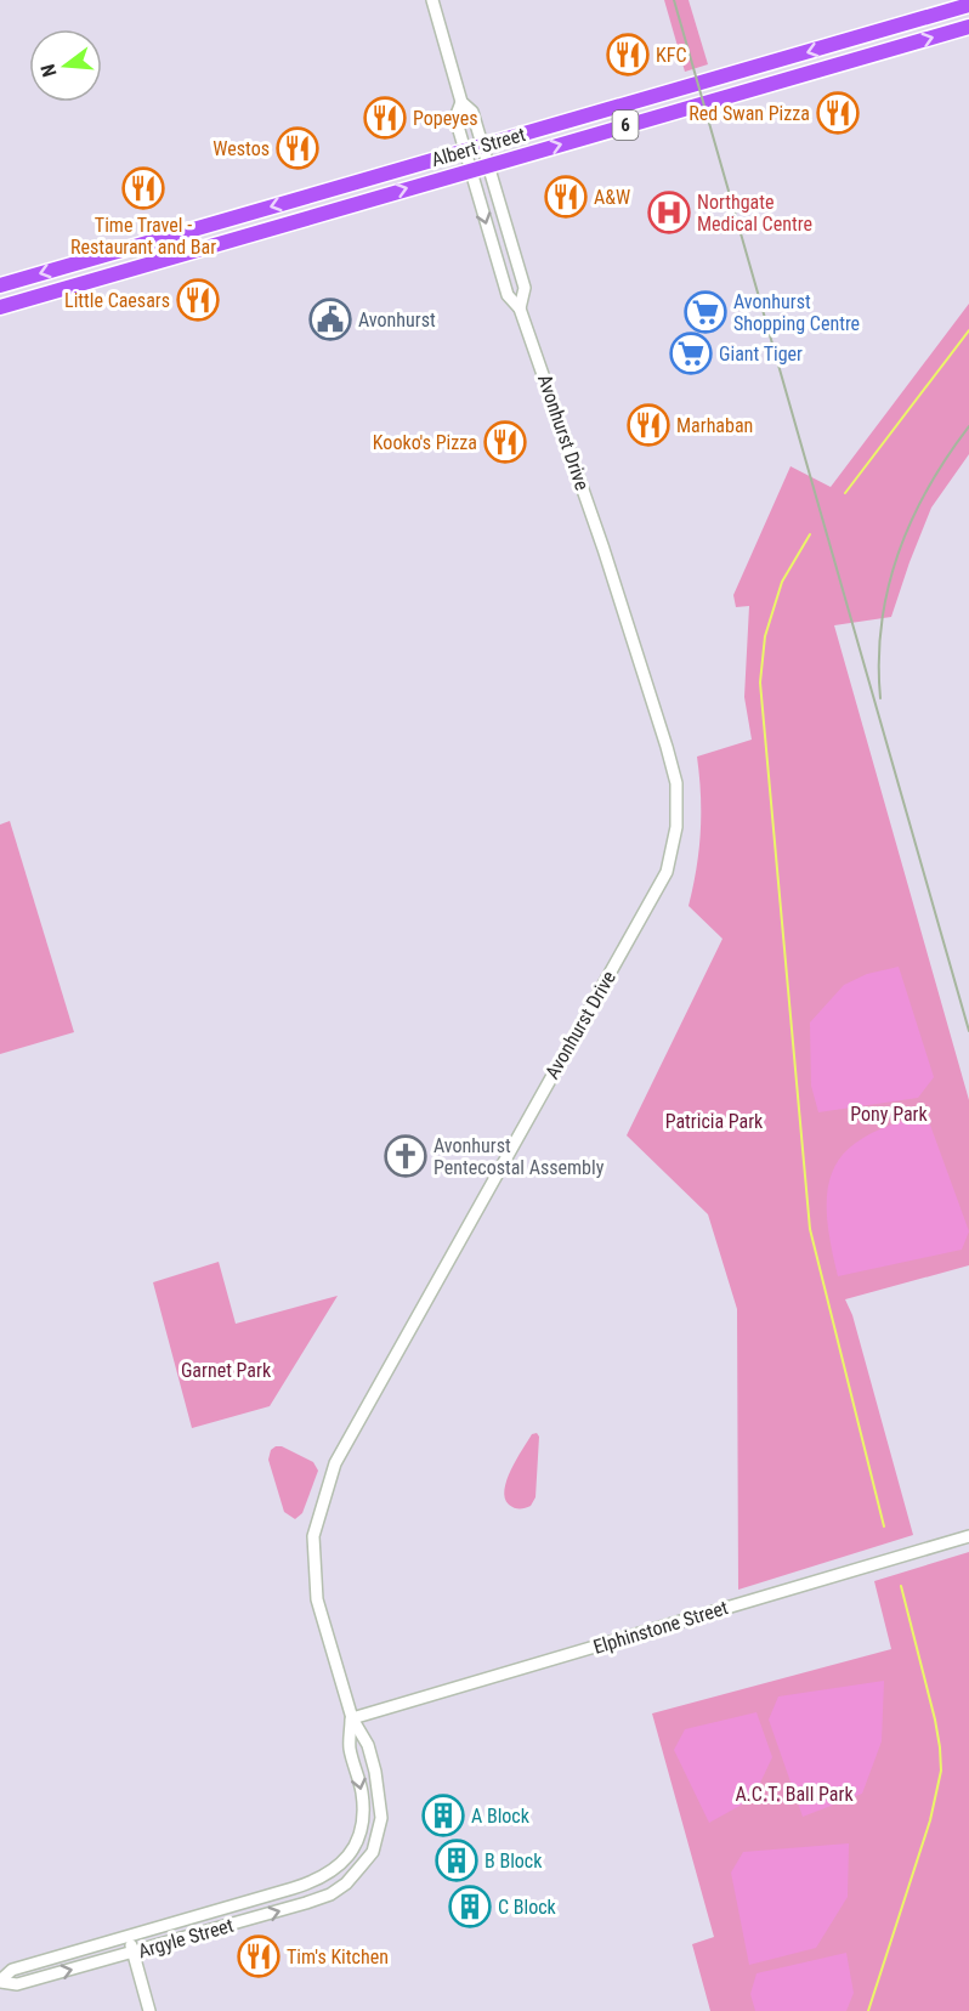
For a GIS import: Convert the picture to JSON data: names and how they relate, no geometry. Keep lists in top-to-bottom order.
{
  "streets": {
    "main road": ["6", "Albert Street"],
    "street": ["Avonhurst Drive", "Elphinstone Street", "Argyle Street"]
  },
  "crossings": [
    ["Albert Street", "Avonhurst Drive"],
    ["Avonhurst Drive", "Elphinstone Street"],
    ["Avonhurst Drive", "Argyle Street"]
  ],
  "parks": [
    "Pony Park",
    "Patricia Park",
    "Garnet Park",
    "A.C.T. Ball Park"
  ],
  "places": {
    "restaurant": [
      "KFC",
      "Red Swan Pizza",
      "Popeyes",
      "Westos",
      "Time Travel - Restaurant and Bar",
      "A&W",
      "Little Caesars",
      "Marhaban",
      "Kooko's Pizza",
      "Tim's Kitchen"
    ],
    "hospital": ["Northgate Medical Centre"],
    "supermarket": ["Avonhurst Shopping Centre", "Giant Tiger"],
    "public building": ["Avonhurst"],
    "church": ["Avonhurst Pentecostal Assembly"],
    "building": ["A Block", "B Block", "C Block"]
  },
  "north": "left"
}
